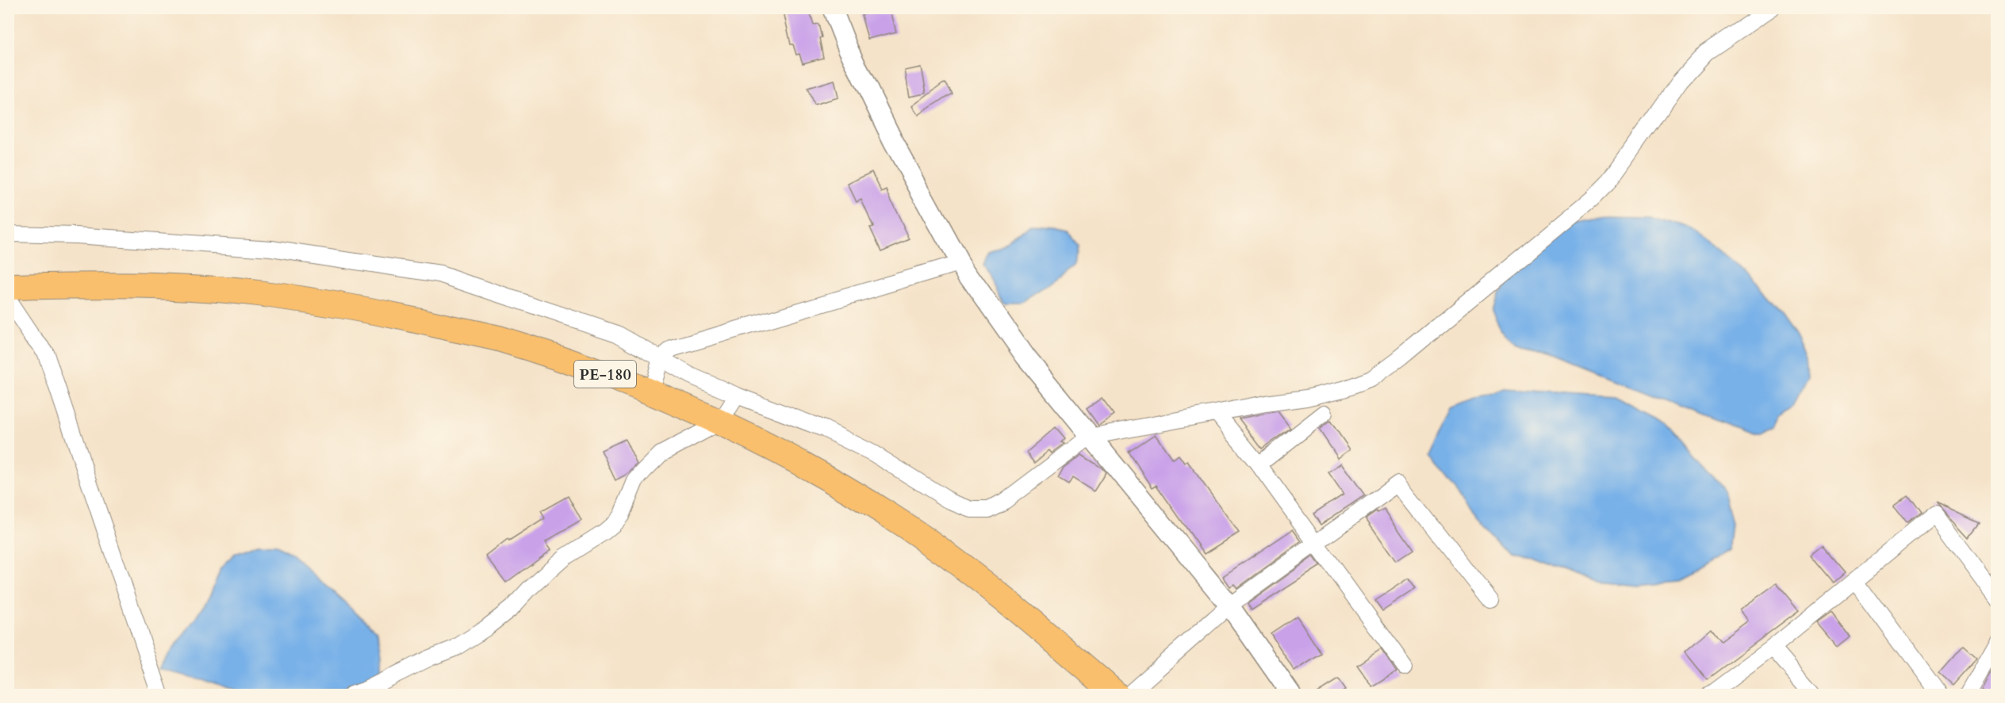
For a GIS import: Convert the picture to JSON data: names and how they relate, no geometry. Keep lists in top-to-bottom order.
{
  "streets": {
    "main road": ["PE-180"]
  }
}
